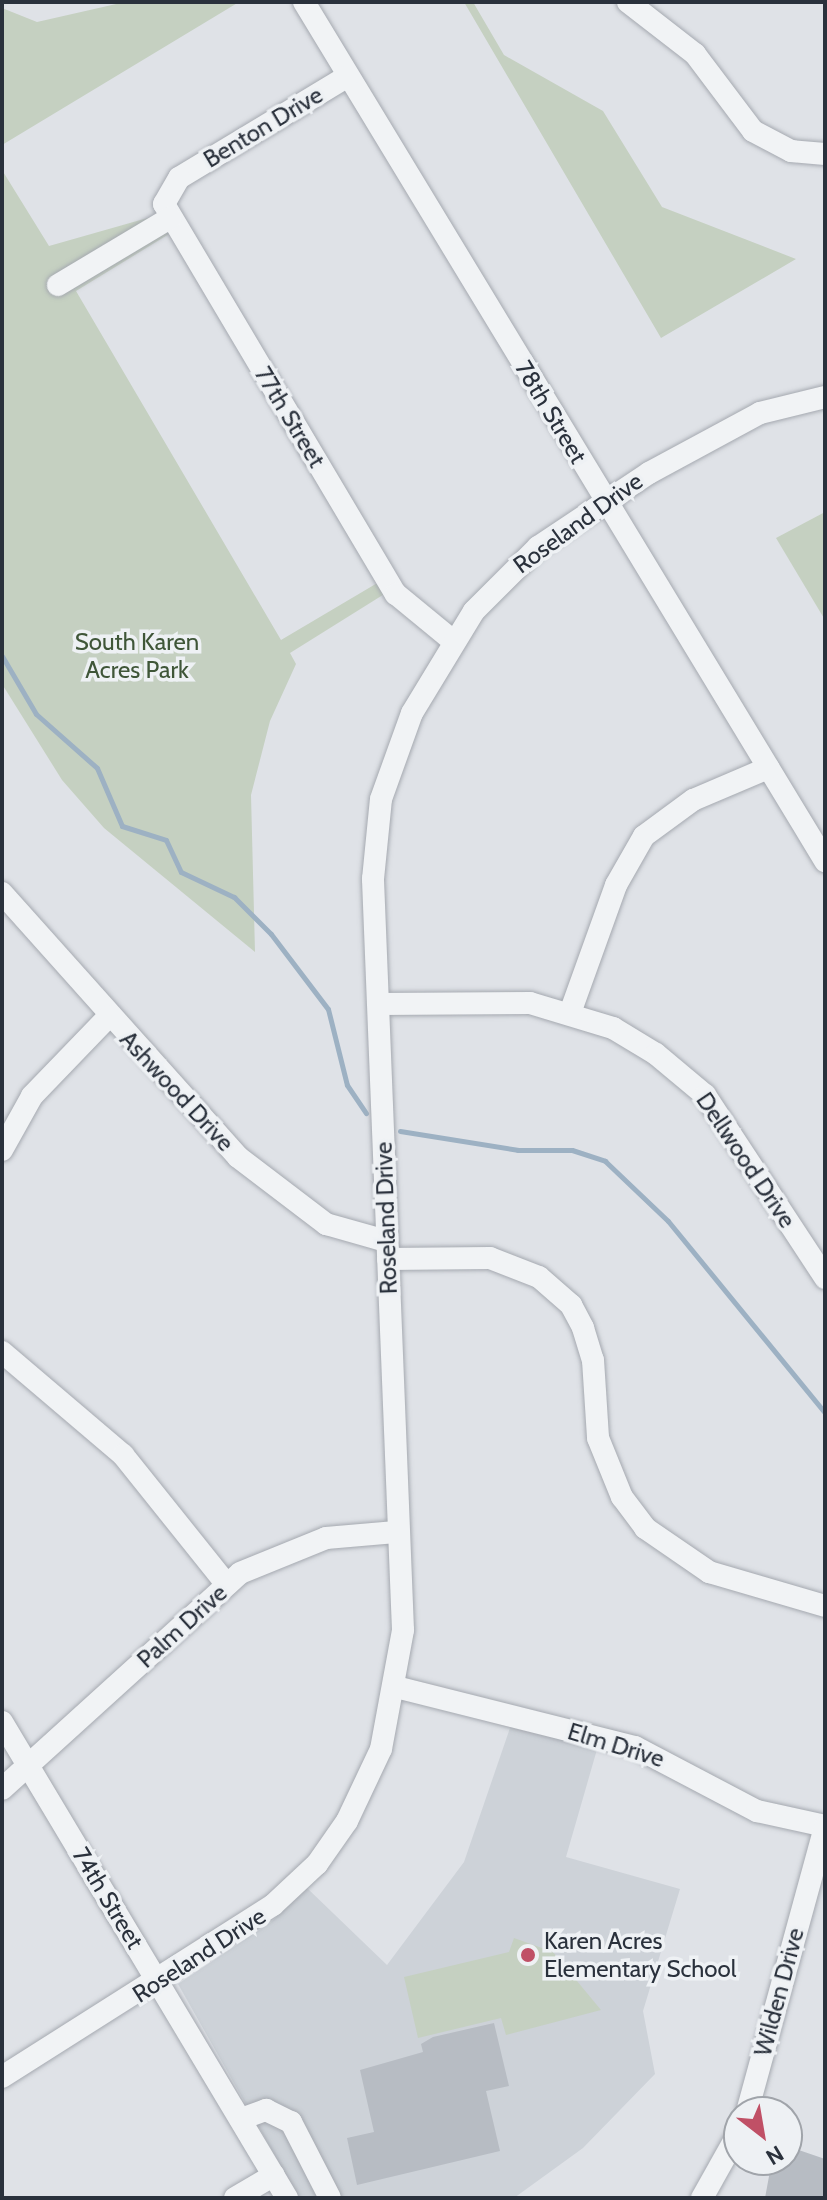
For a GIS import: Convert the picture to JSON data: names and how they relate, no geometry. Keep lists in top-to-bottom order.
{
  "streets": {
    "street": [
      "Benton Drive",
      "78th Street",
      "77th Street",
      "Roseland Drive",
      "Ashwood Drive",
      "Dellwood Drive",
      "Palm Drive",
      "Elm Drive",
      "74th Street",
      "Wilden Drive"
    ]
  },
  "crossings": [
    ["Benton Drive", "78th Street"],
    ["Benton Drive", "77th Street"],
    ["78th Street", "Roseland Drive"],
    ["77th Street", "Roseland Drive"],
    ["Roseland Drive", "Ashwood Drive"],
    ["Roseland Drive", "Dellwood Drive"],
    ["Roseland Drive", "Palm Drive"],
    ["Roseland Drive", "Elm Drive"],
    ["Roseland Drive", "74th Street"],
    ["Palm Drive", "74th Street"],
    ["Elm Drive", "Wilden Drive"]
  ],
  "parks": ["South Karen Acres Park"],
  "places": ["Karen Acres Elementary School"],
  "north": "bottom right"
}
